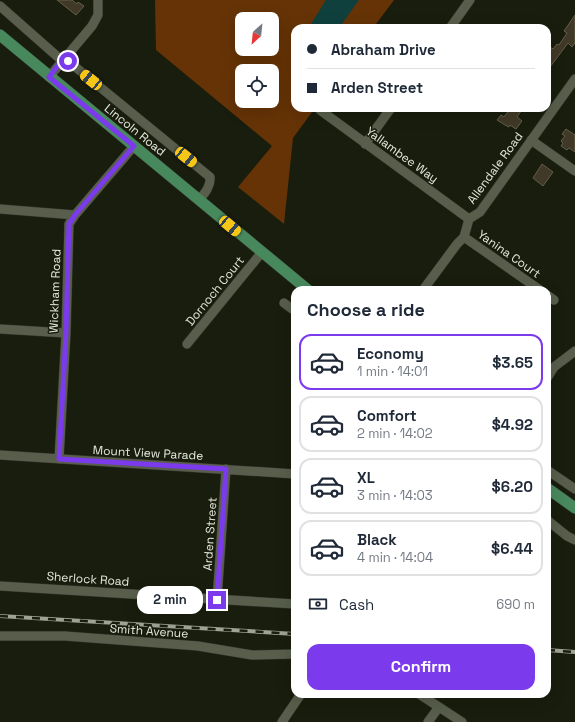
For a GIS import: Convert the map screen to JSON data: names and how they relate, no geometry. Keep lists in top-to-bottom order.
{
  "streets": {
    "main road": ["Lincoln Road"],
    "street": [
      "Yallambee Way",
      "Allendale Road",
      "Yanina Court",
      "Wickham Road",
      "Dornoch Court",
      "Mount View Parade",
      "Arden Street",
      "Sherlock Road",
      "Smith Avenue"
    ]
  },
  "crossings": [
    ["Lincoln Road", "Wickham Road"],
    ["Lincoln Road", "Dornoch Court"],
    ["Yallambee Way", "Allendale Road"],
    ["Allendale Road", "Yanina Court"],
    ["Wickham Road", "Mount View Parade"],
    ["Mount View Parade", "Arden Street"],
    ["Arden Street", "Sherlock Road"]
  ],
  "north": "bottom left",
  "page": {
    "banner": ["Abraham Drive", "Arden Street"],
    "heading": "Choose a ride",
    "list": [
      {
        "name": "Economy",
        "note": "1 min · 14:01",
        "value": "$3.65"
      },
      {
        "name": "Comfort",
        "note": "2 min · 14:02",
        "value": "$4.92"
      },
      {
        "name": "XL",
        "note": "3 min · 14:03",
        "value": "$6.20"
      },
      {
        "name": "Black",
        "note": "4 min · 14:04",
        "value": "$6.44"
      }
    ],
    "pay": ["Cash", "690 m"],
    "bubble": "2 min",
    "buttons": "Confirm"
  }
}
